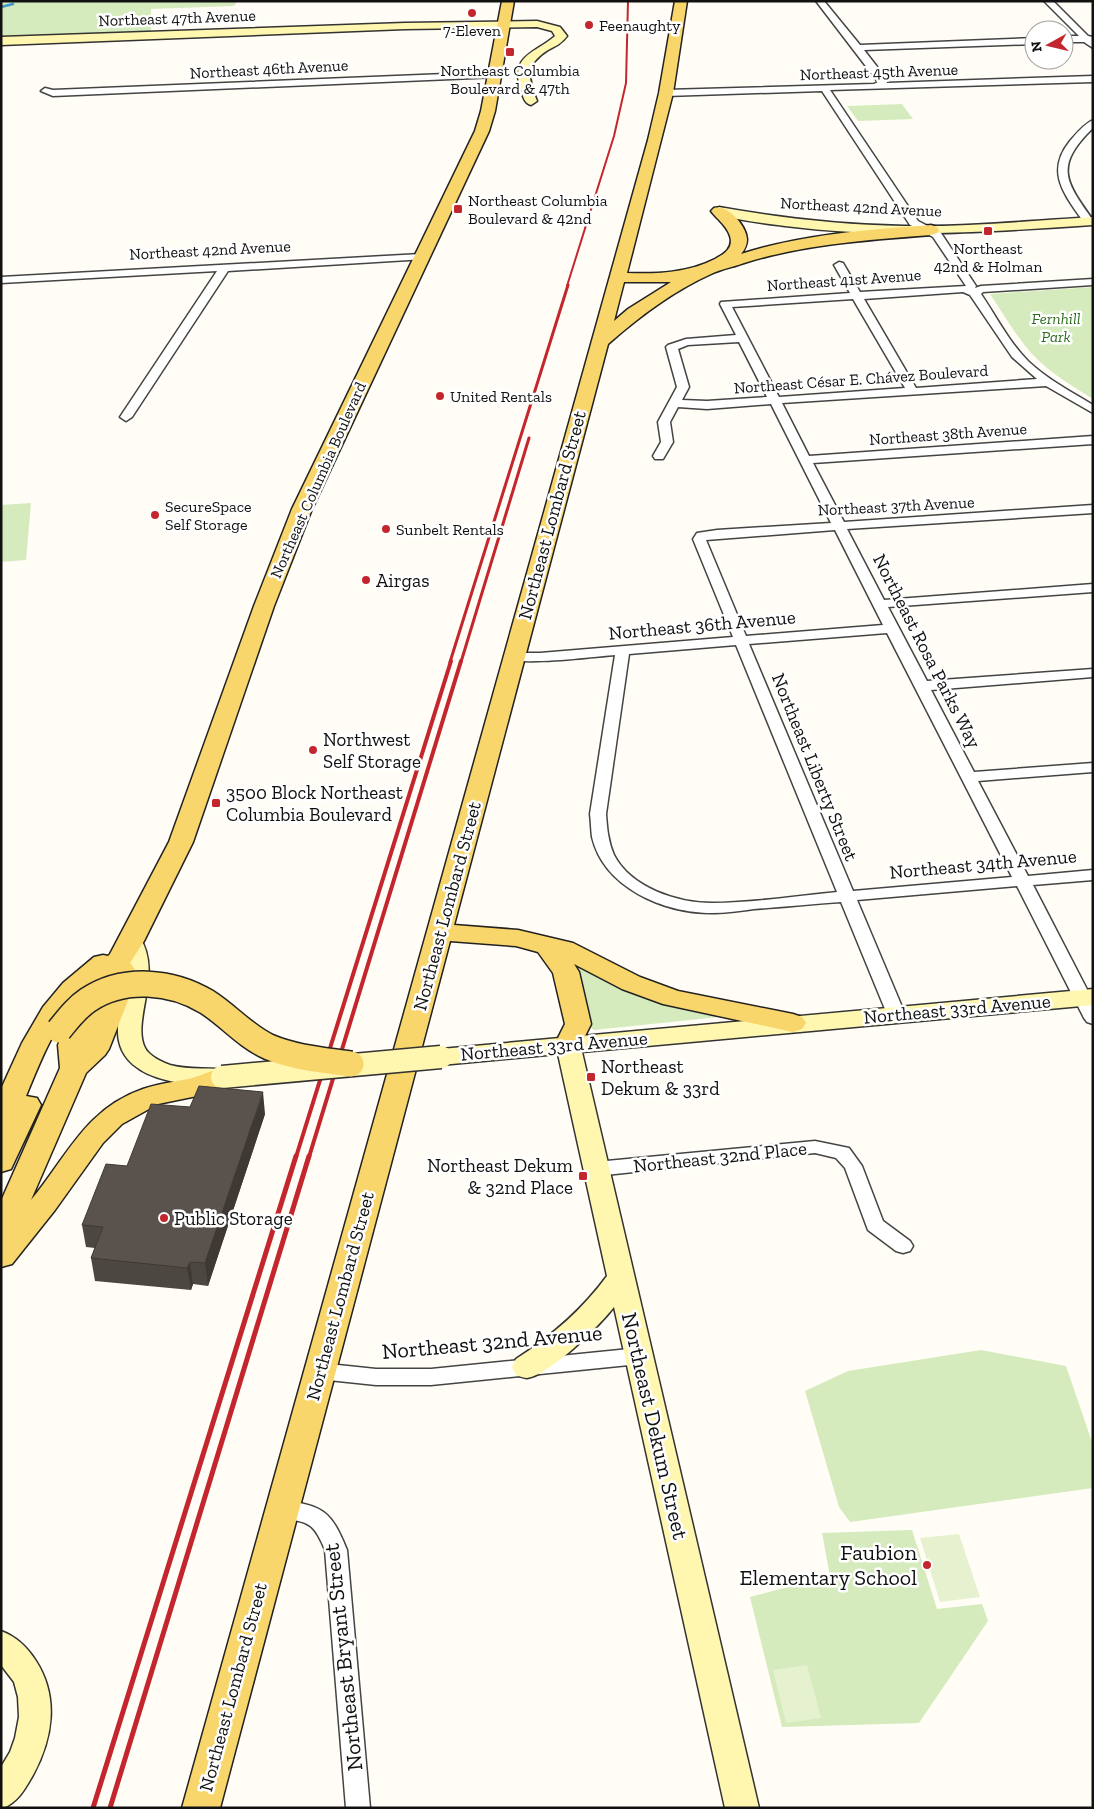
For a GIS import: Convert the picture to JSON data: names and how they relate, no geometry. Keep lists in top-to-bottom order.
{
  "streets": {
    "main road": ["Northeast Columbia Boulevard", "Northeast Lombard Street"],
    "street": [
      "Northeast 47th Avenue",
      "Northeast 46th Avenue",
      "Northeast 45th Avenue",
      "Northeast 42nd Avenue",
      "Northeast 41st Avenue",
      "Northeast César E. Chávez Boulevard",
      "Northeast 38th Avenue",
      "Northeast 37th Avenue",
      "Northeast 36th Avenue",
      "Northeast Rosa Parks Way",
      "Northeast Liberty Street",
      "Northeast 34th Avenue",
      "Northeast 33rd Avenue",
      "Northeast 32nd Place",
      "Northeast 32nd Avenue",
      "Northeast Dekum Street",
      "Northeast Bryant Street"
    ]
  },
  "crossings": [
    ["Northeast 47th Avenue", "Northeast Columbia Boulevard"],
    ["Northeast 46th Avenue", "Northeast Columbia Boulevard"],
    ["Northeast 45th Avenue", "Northeast Lombard Street"],
    ["Northeast 42nd Avenue", "Northeast Columbia Boulevard"],
    ["Northeast 41st Avenue", "Northeast Rosa Parks Way"],
    ["Northeast César E. Chávez Boulevard", "Northeast Rosa Parks Way"],
    ["Northeast 38th Avenue", "Northeast Rosa Parks Way"],
    ["Northeast 37th Avenue", "Northeast Rosa Parks Way"],
    ["Northeast 37th Avenue", "Northeast Liberty Street"],
    ["Northeast Lombard Street", "Northeast 36th Avenue"],
    ["Northeast Lombard Street", "Northeast 32nd Avenue"],
    ["Northeast Lombard Street", "Northeast Bryant Street"],
    ["Northeast 36th Avenue", "Northeast Rosa Parks Way"],
    ["Northeast 36th Avenue", "Northeast Liberty Street"],
    ["Northeast 36th Avenue", "Northeast 34th Avenue"],
    ["Northeast Rosa Parks Way", "Northeast 34th Avenue"],
    ["Northeast Rosa Parks Way", "Northeast 33rd Avenue"],
    ["Northeast Liberty Street", "Northeast 34th Avenue"],
    ["Northeast Liberty Street", "Northeast 33rd Avenue"],
    ["Northeast 33rd Avenue", "Northeast Dekum Street"],
    ["Northeast 32nd Place", "Northeast Dekum Street"],
    ["Northeast 32nd Avenue", "Northeast Dekum Street"]
  ],
  "parks": ["Fernhill Park"],
  "places": {
    "other": [
      "7-Eleven",
      "Feenaughty",
      "United Rentals",
      "SecureSpace Self Storage",
      "Sunbelt Rentals",
      "Airgas",
      "Northwest Self Storage",
      "Public Storage",
      "Faubion Elementary School"
    ],
    "transit": [
      "Northeast Columbia Boulevard & 47th",
      "Northeast Columbia Boulevard & 42nd",
      "Northeast 42nd & Holman",
      "3500 Block Northeast Columbia Boulevard",
      "Northeast Dekum & 33rd",
      "Northeast Dekum & 32nd Place"
    ]
  },
  "north": "left"
}
